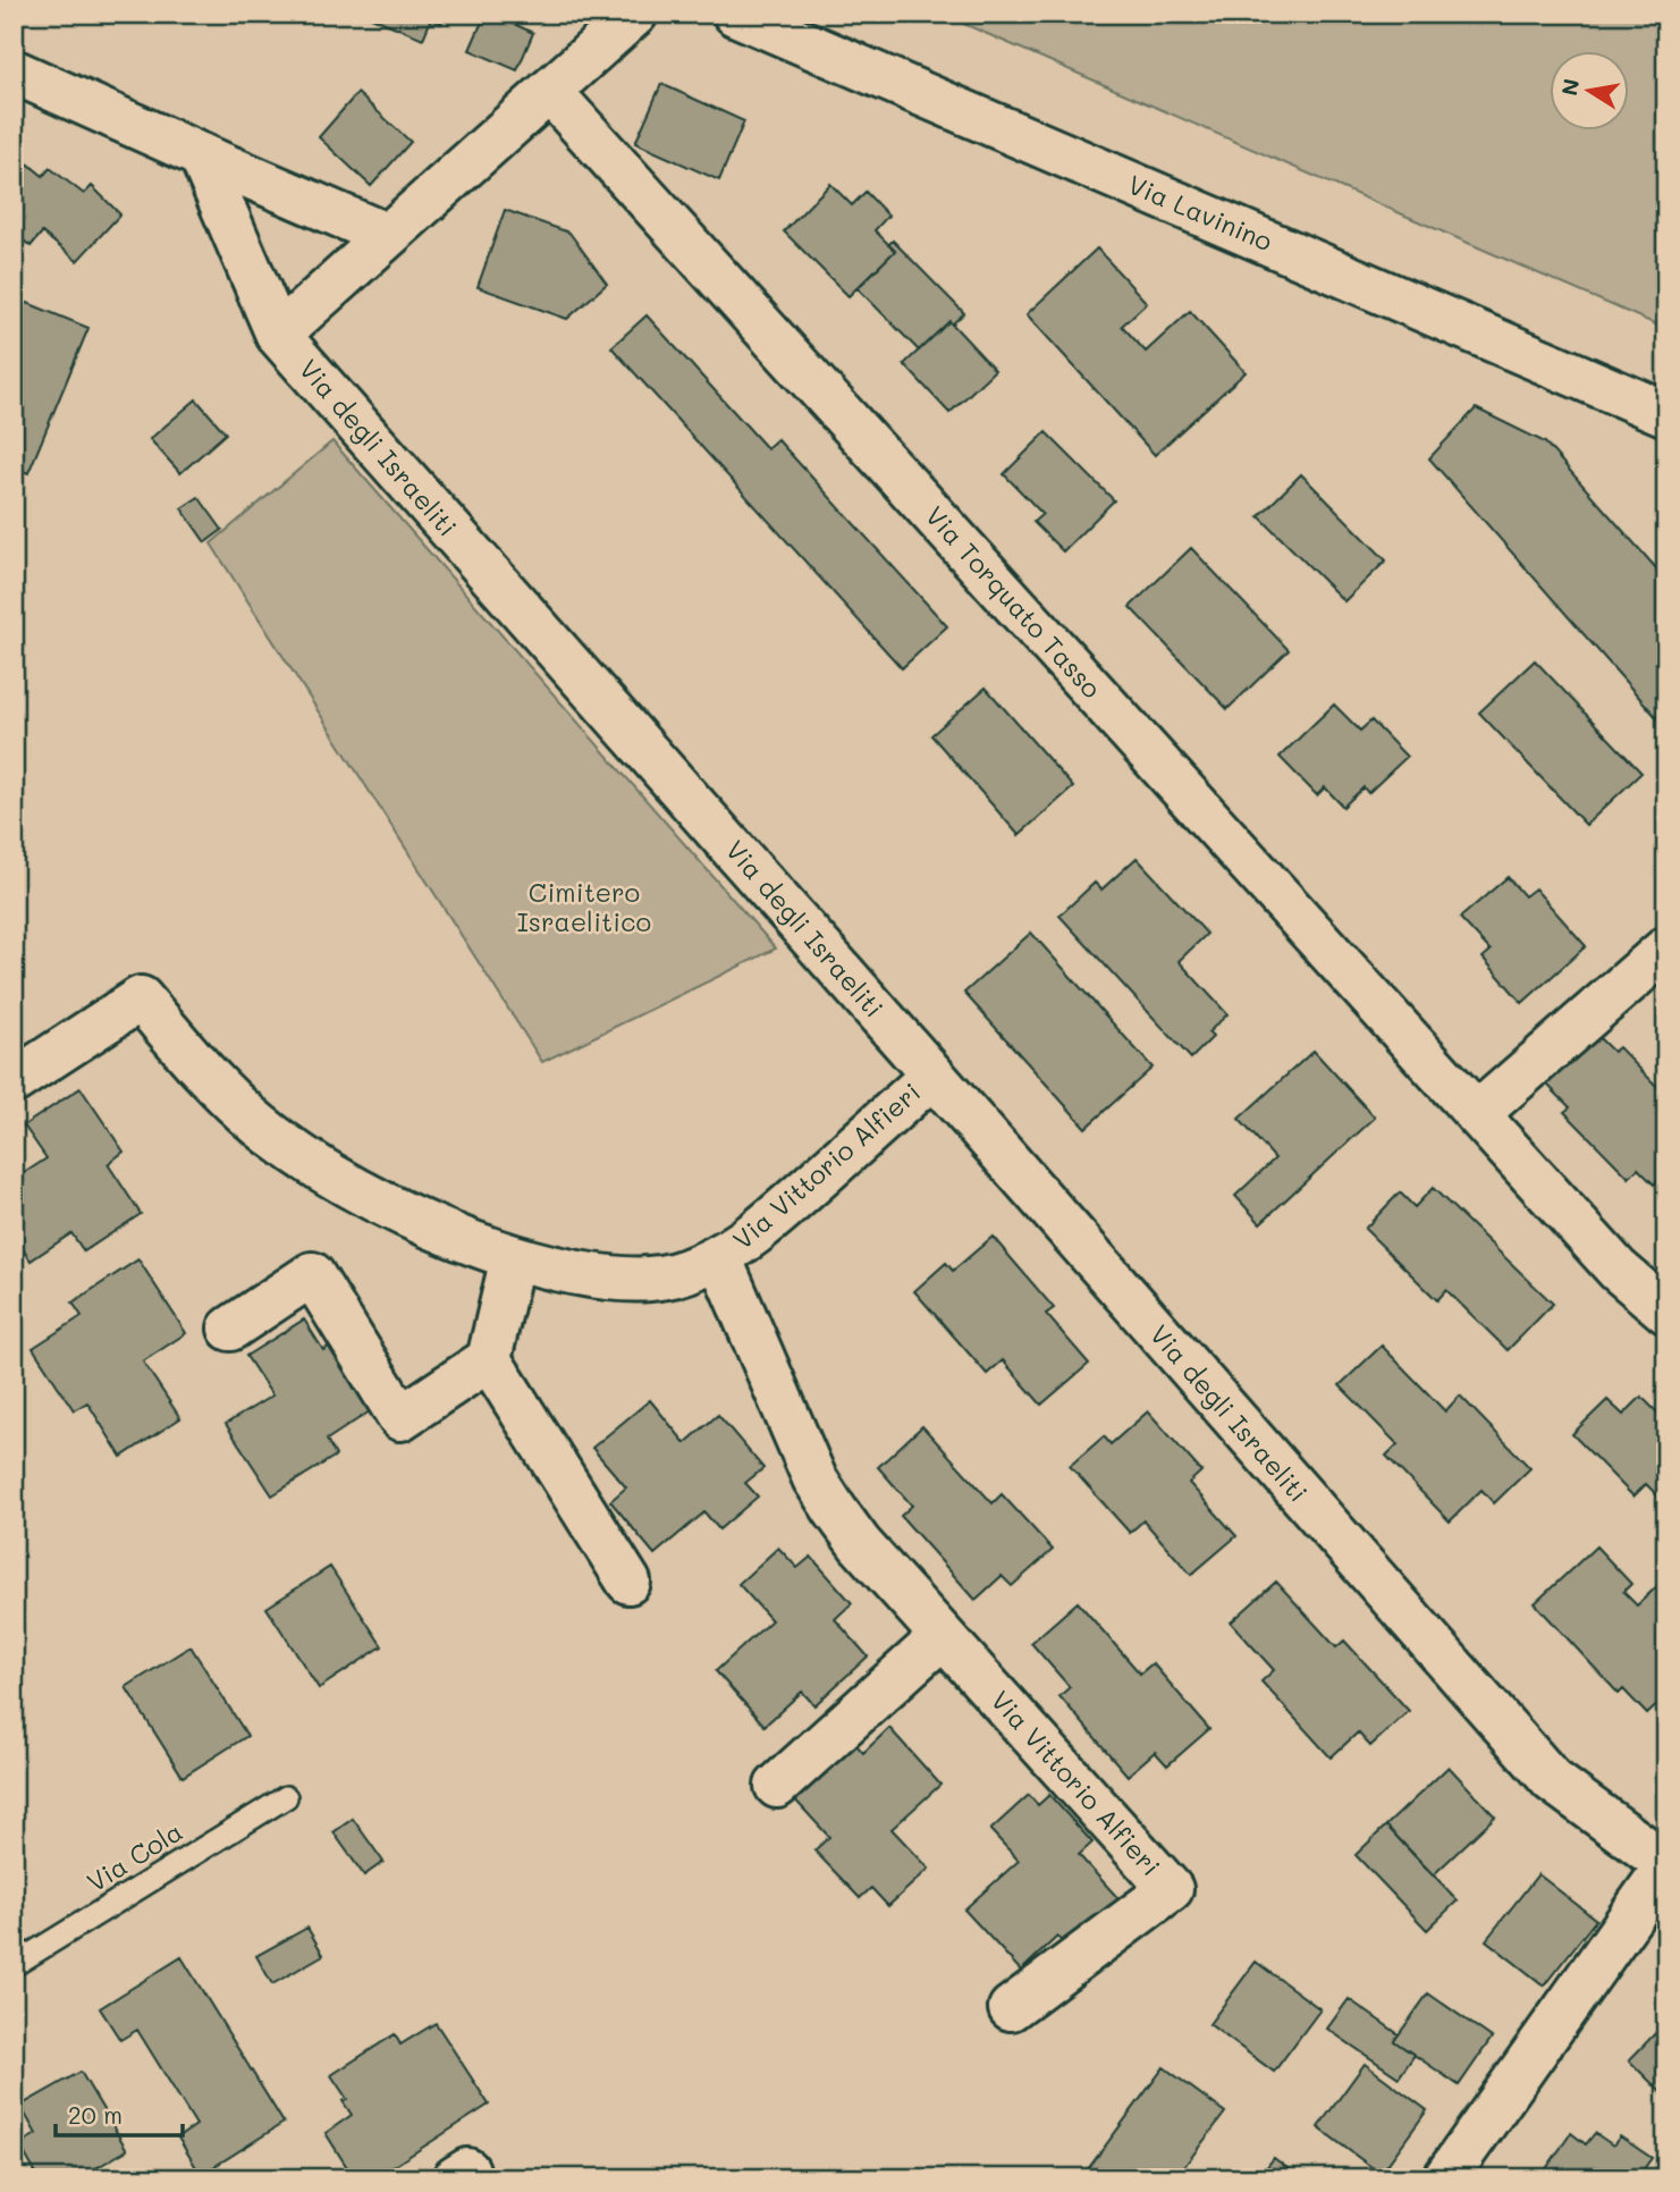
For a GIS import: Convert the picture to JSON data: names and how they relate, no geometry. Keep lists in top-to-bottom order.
{
  "streets": {
    "street": [
      "Via Lavinino",
      "Via degli Israeliti",
      "Via Torquato Tasso",
      "Via Vittorio Alfieri"
    ],
    "lane": ["Via Cola"]
  },
  "crossings": [
    ["Via degli Israeliti", "Via Vittorio Alfieri"]
  ],
  "parks": ["Cimitero Israelitico"],
  "scale_bar": "20 m",
  "north": "left"
}
